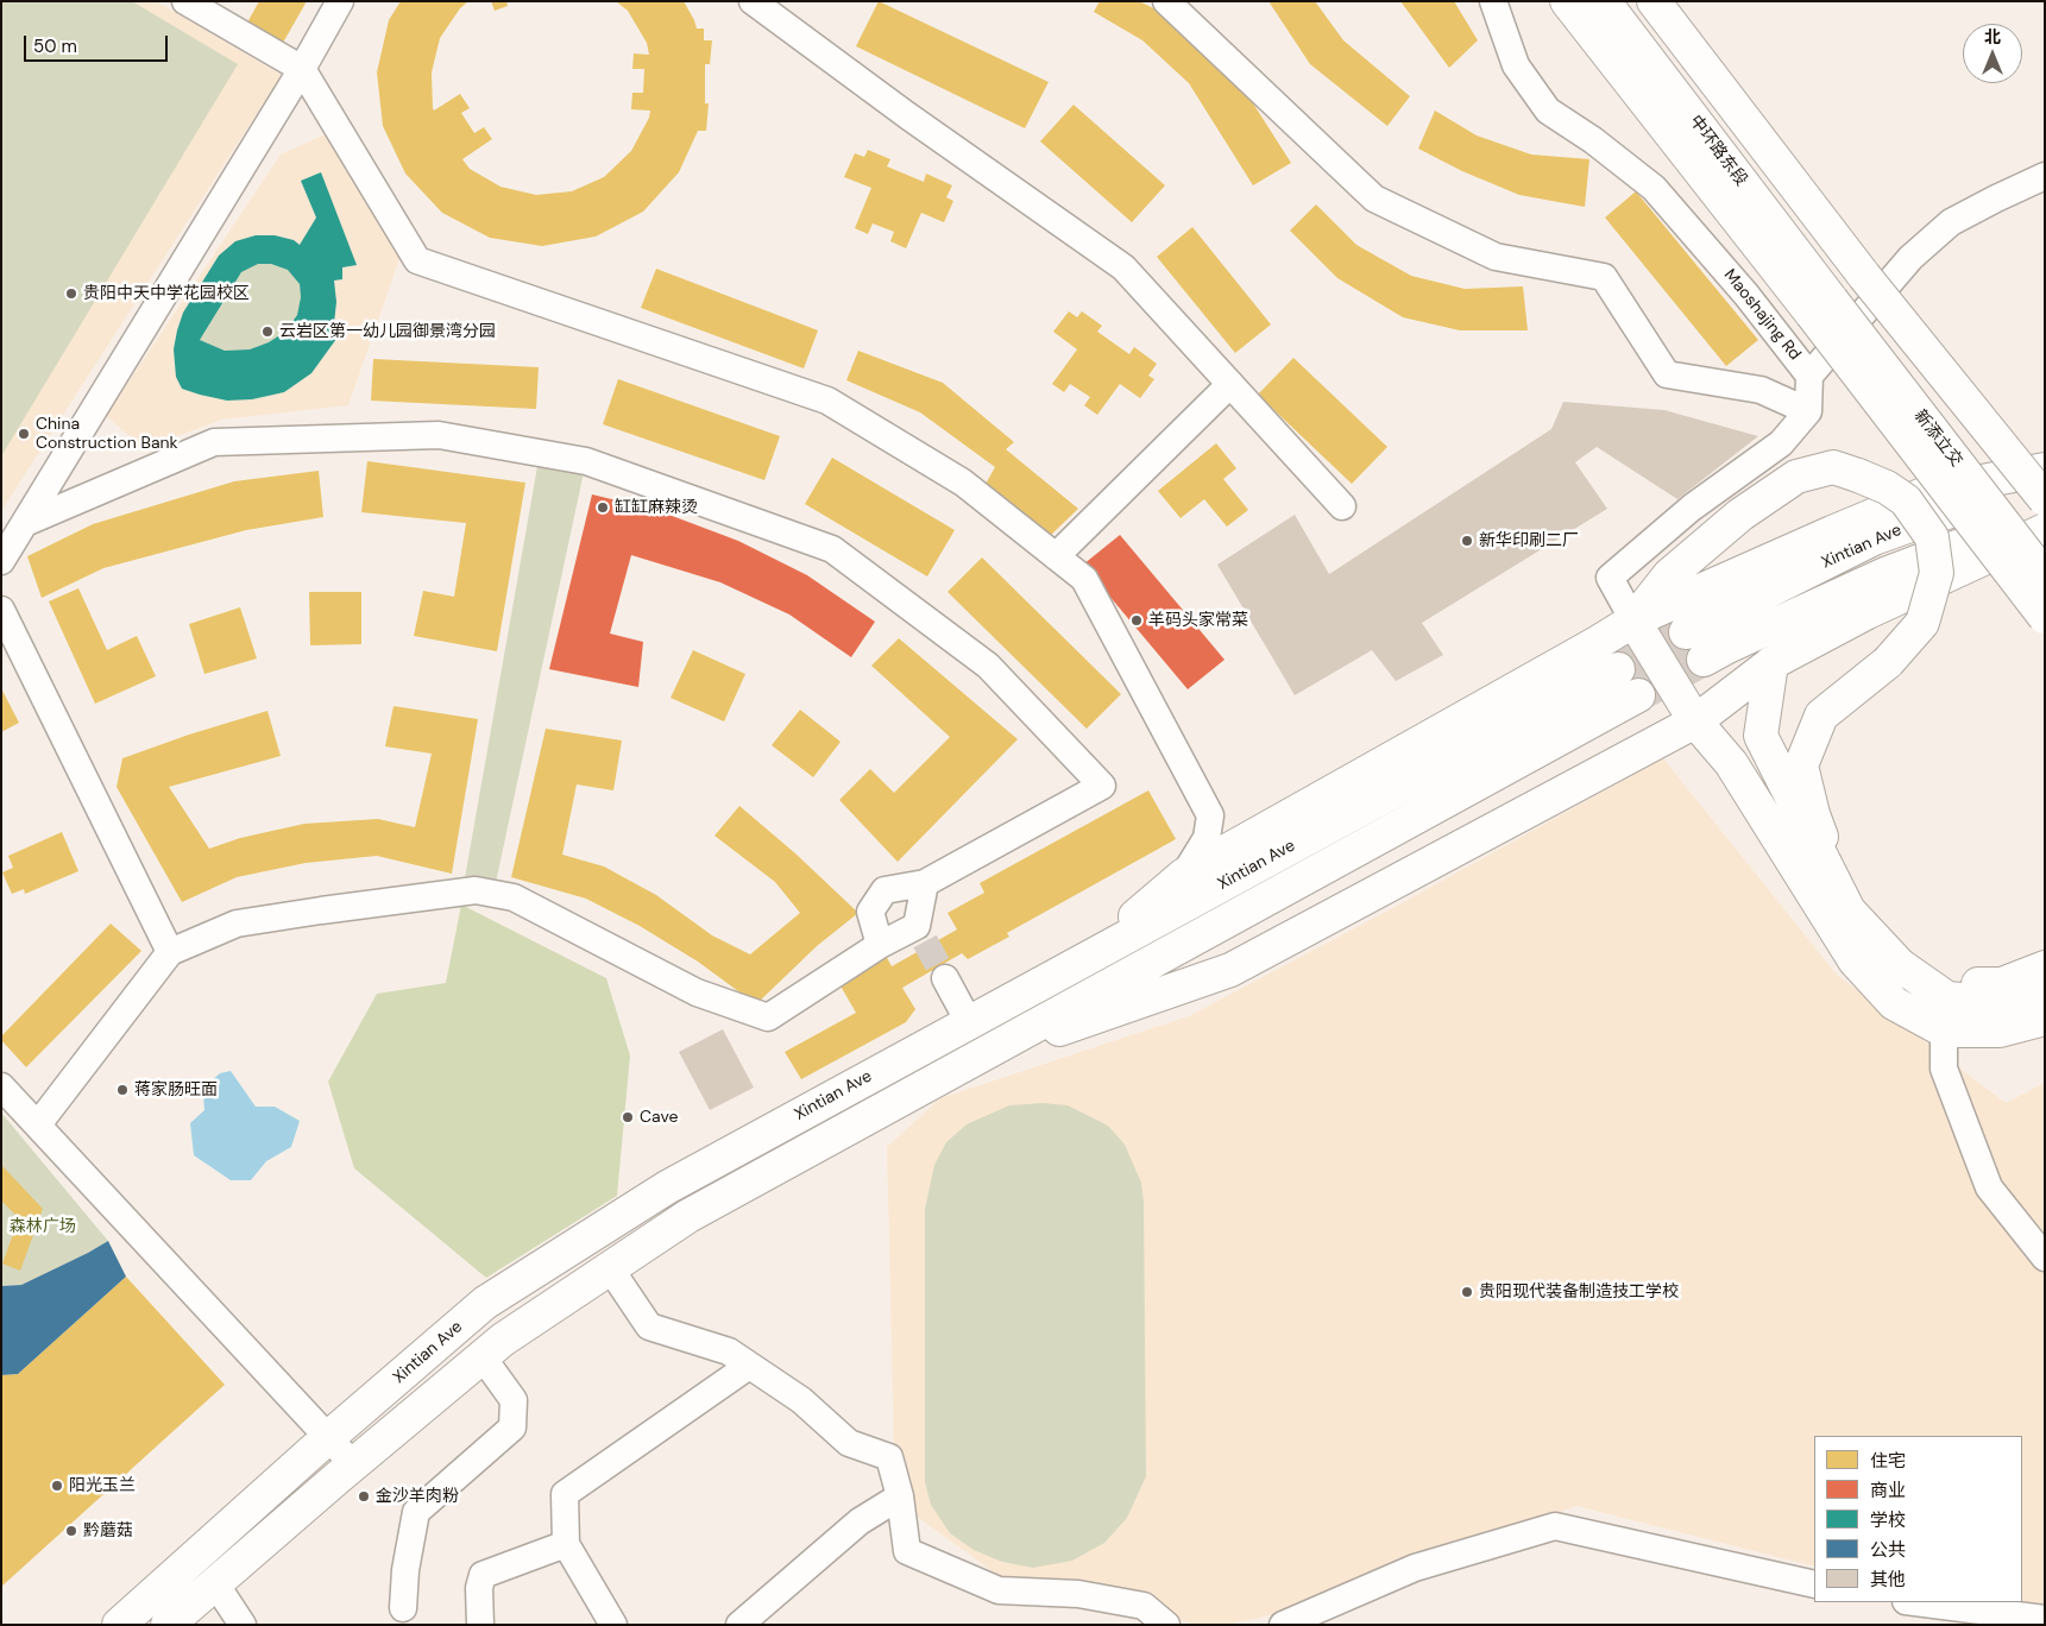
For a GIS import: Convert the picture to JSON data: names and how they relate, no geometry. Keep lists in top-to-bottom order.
{
  "streets": {
    "main road": ["中环路东段", "新添立交", "Xintian Ave"],
    "street": ["Maoshajing Rd"]
  },
  "crossings": [
    ["中环路东段", "新添立交"]
  ],
  "parks": ["森林广场"],
  "places": [
    "贵阳中天中学花园校区",
    "云岩区第一幼儿园御景湾分园",
    "China Construction Bank",
    "缸缸麻辣烫",
    "新华印刷二厂",
    "羊码头家常菜",
    "蒋家肠旺面",
    "Cave",
    "贵阳现代装备制造技工学校",
    "阳光玉兰",
    "金沙羊肉粉",
    "黔蘑菇"
  ],
  "legend": [
    "住宅",
    "商业",
    "学校",
    "公共",
    "其他"
  ],
  "scale_bar": "50 m",
  "north": "top"
}
